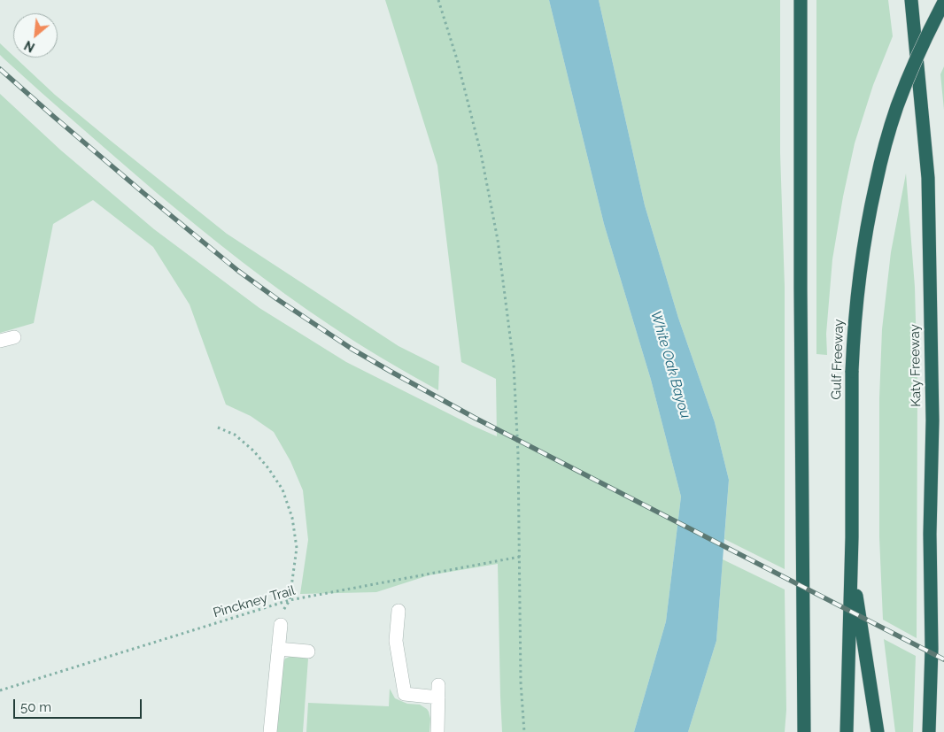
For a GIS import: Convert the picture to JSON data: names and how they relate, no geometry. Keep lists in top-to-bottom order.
{
  "streets": {
    "highway": ["Gulf Freeway", "Katy Freeway"],
    "path": ["Pinckney Trail"]
  },
  "water": ["White Oak Bayou"],
  "scale_bar": "50 m",
  "north": "bottom left"
}
